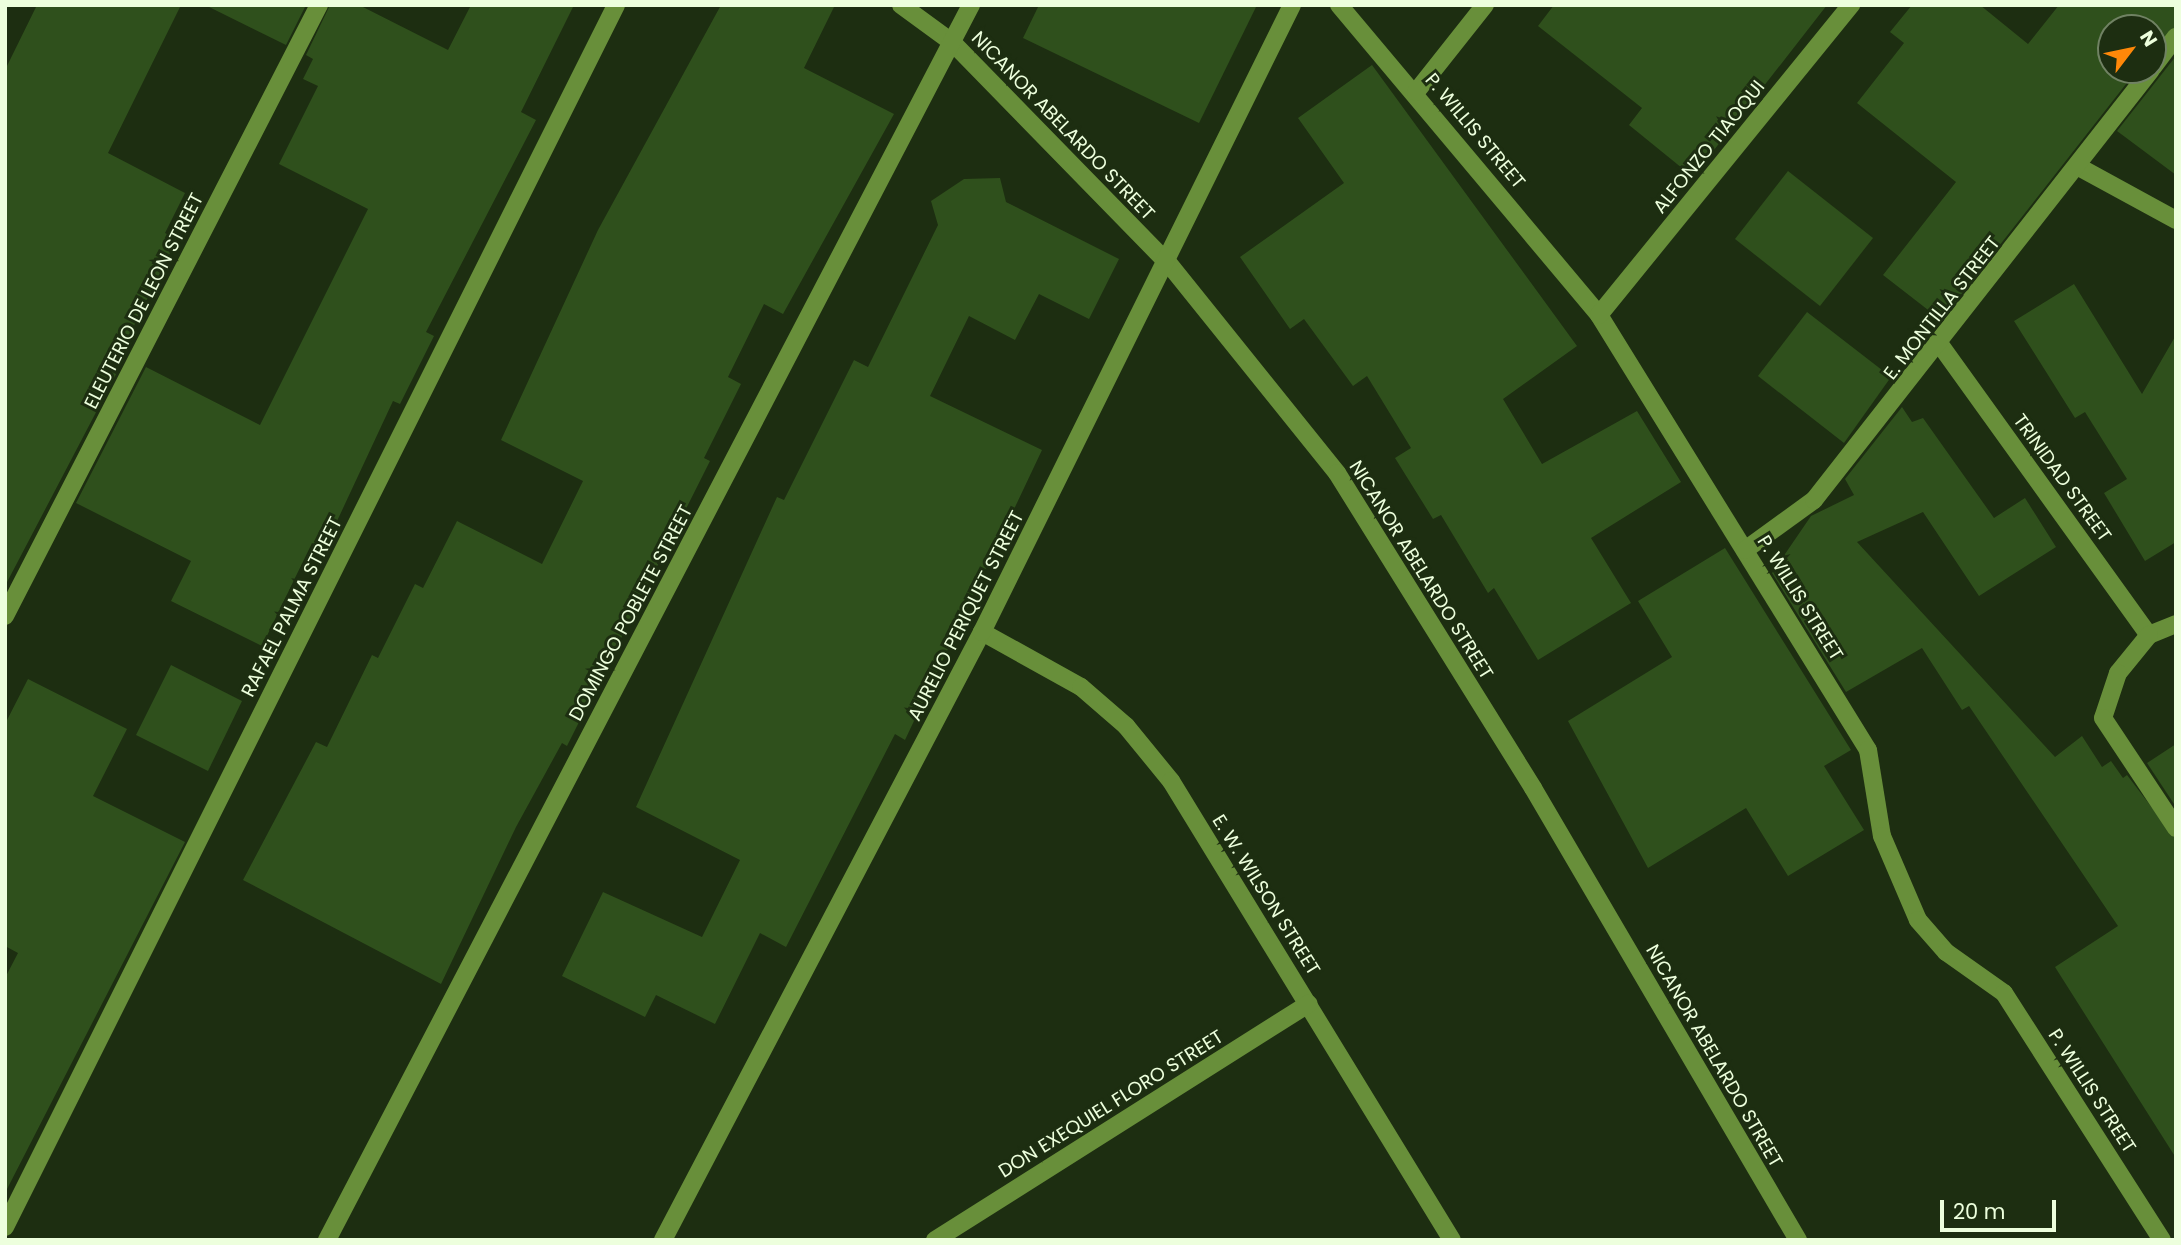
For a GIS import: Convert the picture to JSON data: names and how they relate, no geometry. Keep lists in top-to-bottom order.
{
  "streets": {
    "street": [
      "NICANOR ABELARDO STREET",
      "P. WILLIS STREET",
      "ALFONZO TIAOQUI",
      "ELEUTERIO DE LEON STREET",
      "E. MONTILLA STREET",
      "TRINIDAD STREET",
      "RAFAEL PALMA STREET",
      "DOMINGO POBLETE STREET",
      "AURELIO PERIQUET STREET",
      "E. W. WILSON STREET",
      "DON EXEQUIEL FLORO STREET"
    ]
  },
  "crossings": [
    ["NICANOR ABELARDO STREET", "DOMINGO POBLETE STREET"],
    ["NICANOR ABELARDO STREET", "AURELIO PERIQUET STREET"],
    ["P. WILLIS STREET", "ALFONZO TIAOQUI"],
    ["P. WILLIS STREET", "E. MONTILLA STREET"],
    ["E. MONTILLA STREET", "TRINIDAD STREET"],
    ["AURELIO PERIQUET STREET", "E. W. WILSON STREET"],
    ["E. W. WILSON STREET", "DON EXEQUIEL FLORO STREET"]
  ],
  "scale_bar": "20 m",
  "north": "top right"
}
